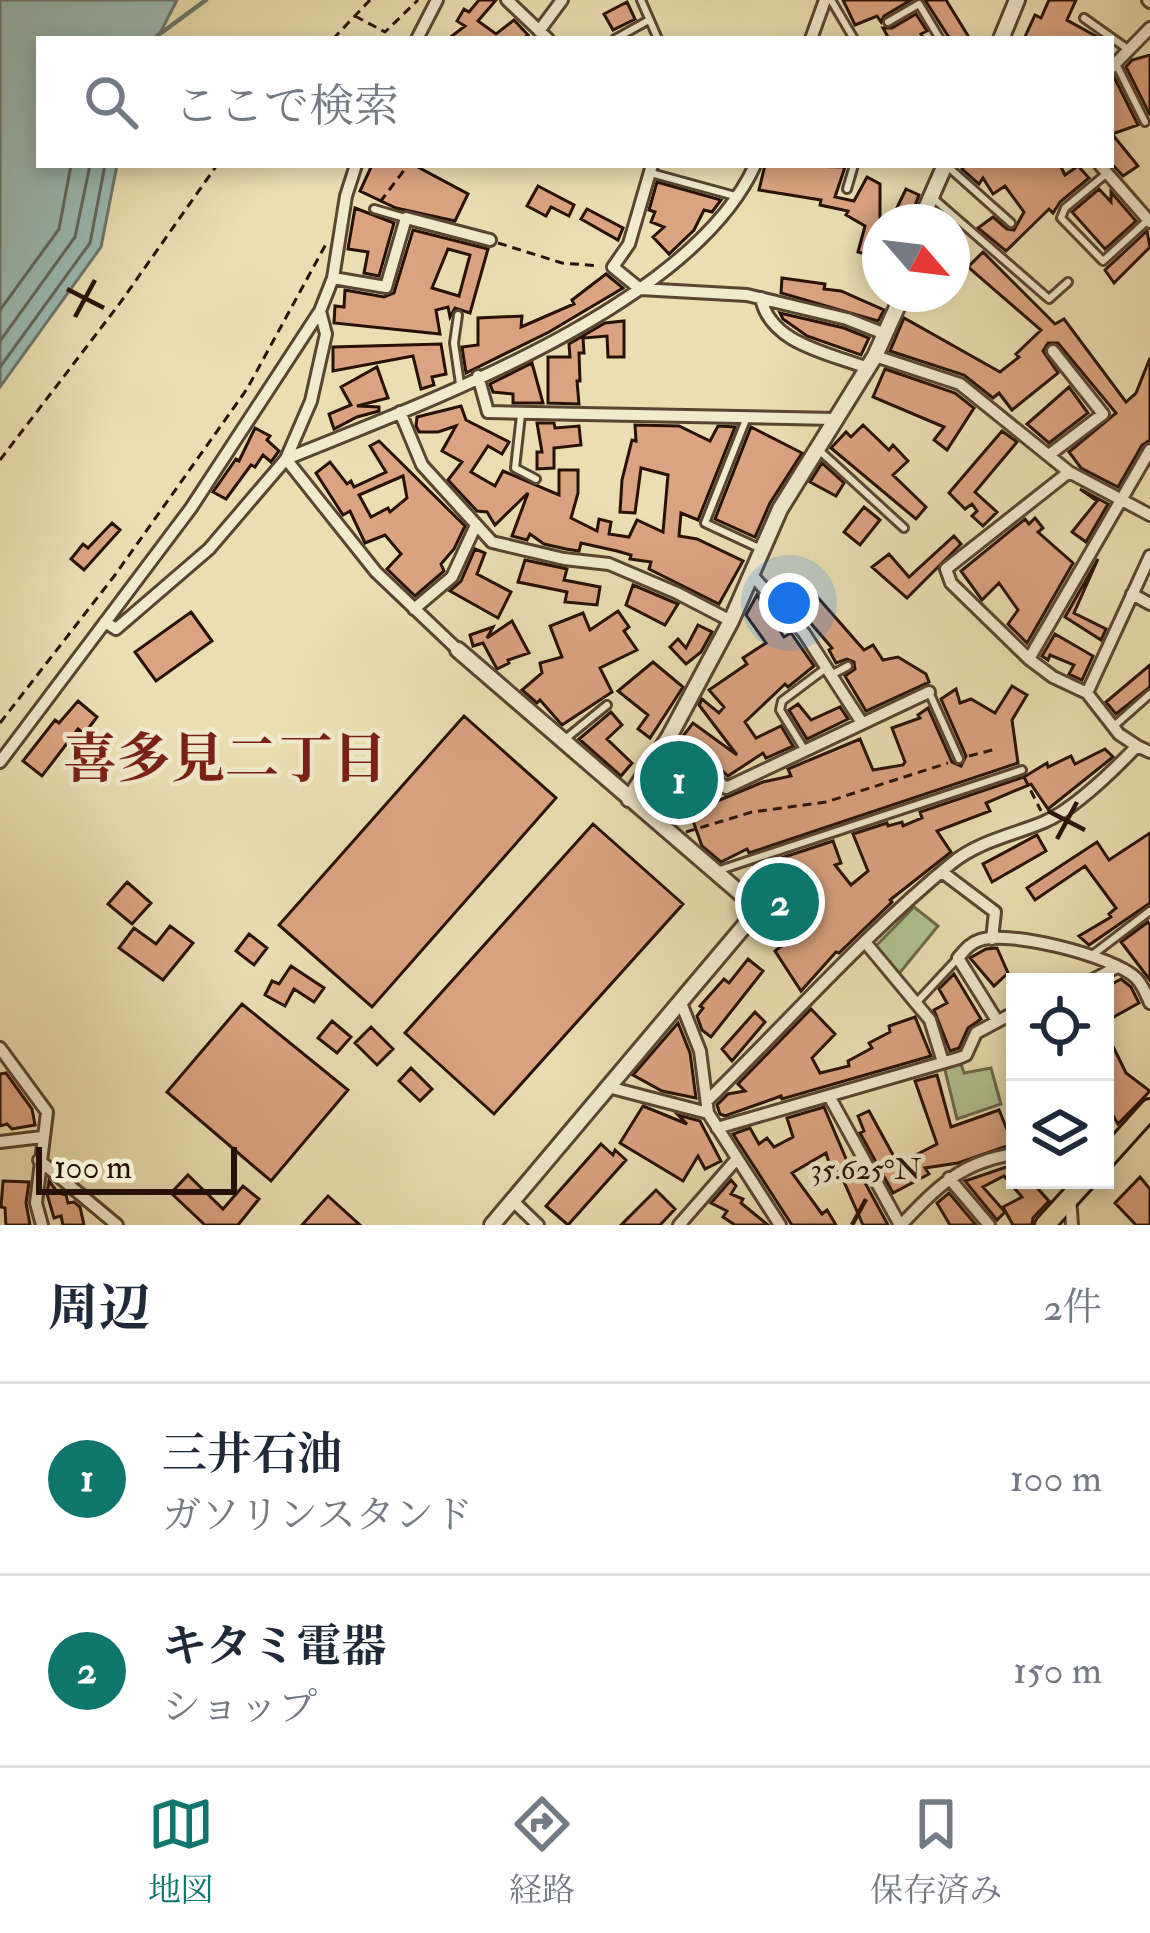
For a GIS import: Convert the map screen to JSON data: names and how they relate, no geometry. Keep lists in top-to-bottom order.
{
  "districts": ["喜多見二丁目"],
  "scale_bar": "100 m",
  "north": "bottom right",
  "page": {
    "search": "ここで検索",
    "pins": ["1", "2"],
    "scale": "100 m",
    "heading": ["周辺", "2件"],
    "list": [
      {
        "mark": "1",
        "name": "三井石油",
        "note": "ガソリンスタンド",
        "value": "100 m"
      },
      {
        "mark": "2",
        "name": "キタミ電器",
        "note": "ショップ",
        "value": "150 m"
      }
    ],
    "nav": ["地図", "経路", "保存済み"]
  },
  "coordinates": ["35.625°N"]
}
